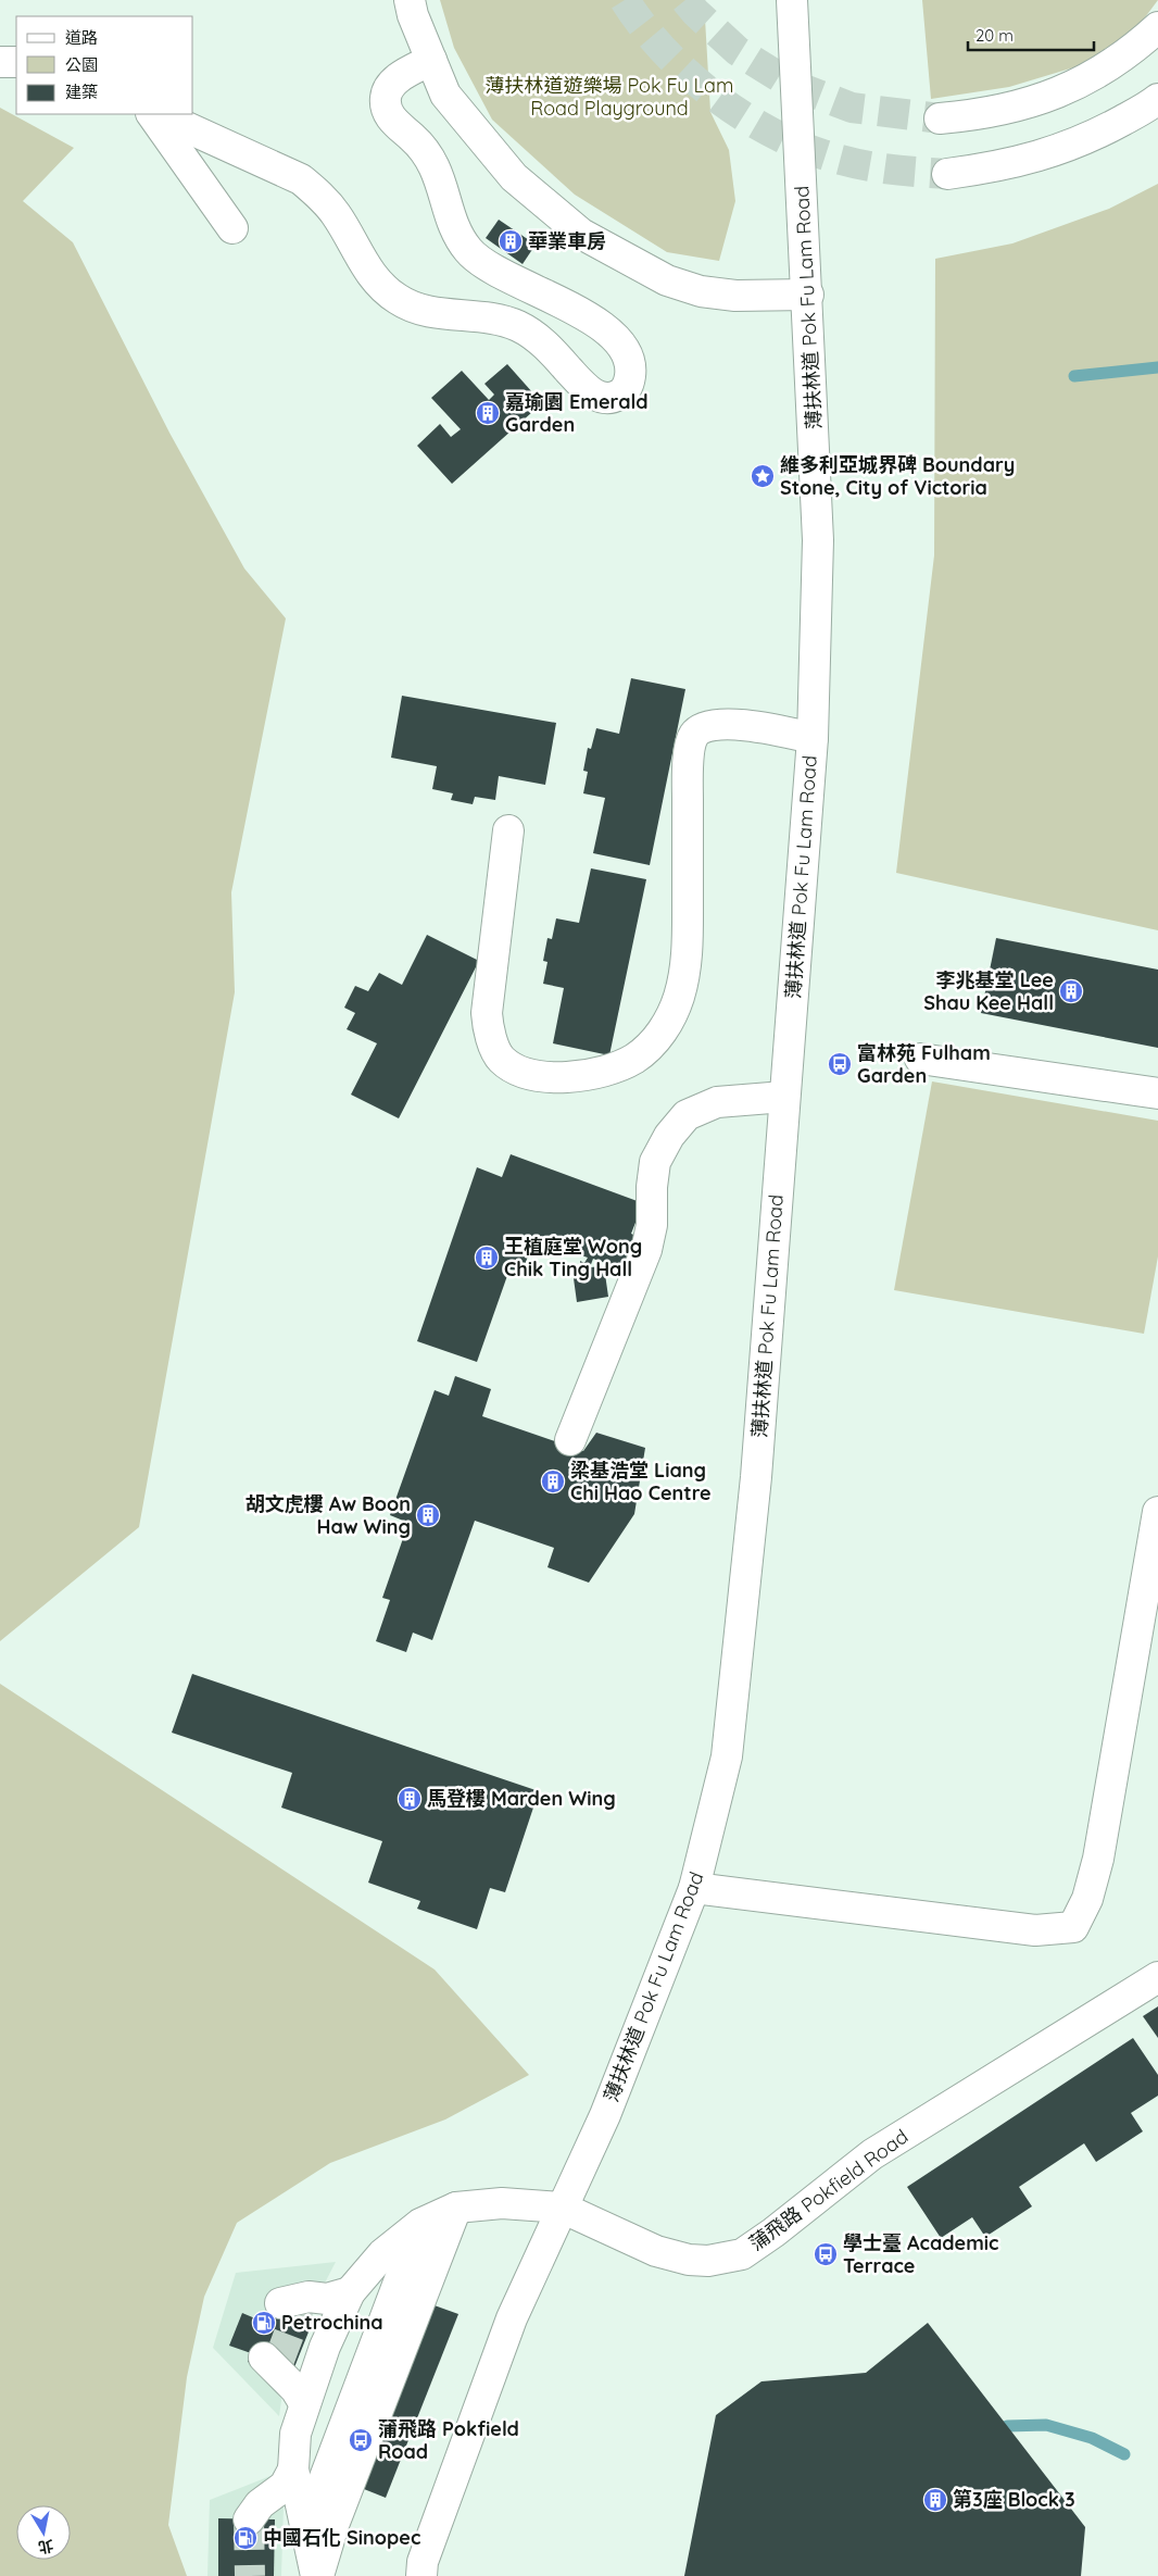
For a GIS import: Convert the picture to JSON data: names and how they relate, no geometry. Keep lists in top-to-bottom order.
{
  "streets": {
    "main road": ["薄扶林道 Pok Fu Lam Road", "蒲飛路 Pokfield Road"]
  },
  "crossings": [
    ["薄扶林道 Pok Fu Lam Road", "蒲飛路 Pokfield Road"]
  ],
  "parks": ["薄扶林道遊樂場 Pok Fu Lam Road Playground"],
  "places": {
    "building": [
      "華業車房",
      "嘉瑜園 Emerald Garden",
      "李兆基堂 Lee Shau Kee Hall",
      "王植庭堂 Wong Chik Ting Hall",
      "梁基浩堂 Liang Chi Hao Centre",
      "胡文虎樓 Aw Boon Haw Wing",
      "馬登樓 Marden Wing",
      "第3座 Block 3"
    ],
    "place": ["維多利亞城界碑 Boundary Stone, City of Victoria"],
    "bus stop": ["富林苑 Fulham Garden", "學士臺 Academic Terrace", "蒲飛路 Pokfield Road"],
    "fuel station": ["Petrochina", "中國石化 Sinopec"]
  },
  "legend": ["道路", "公園", "建築"],
  "scale_bar": "20 m",
  "north": "bottom"
}
